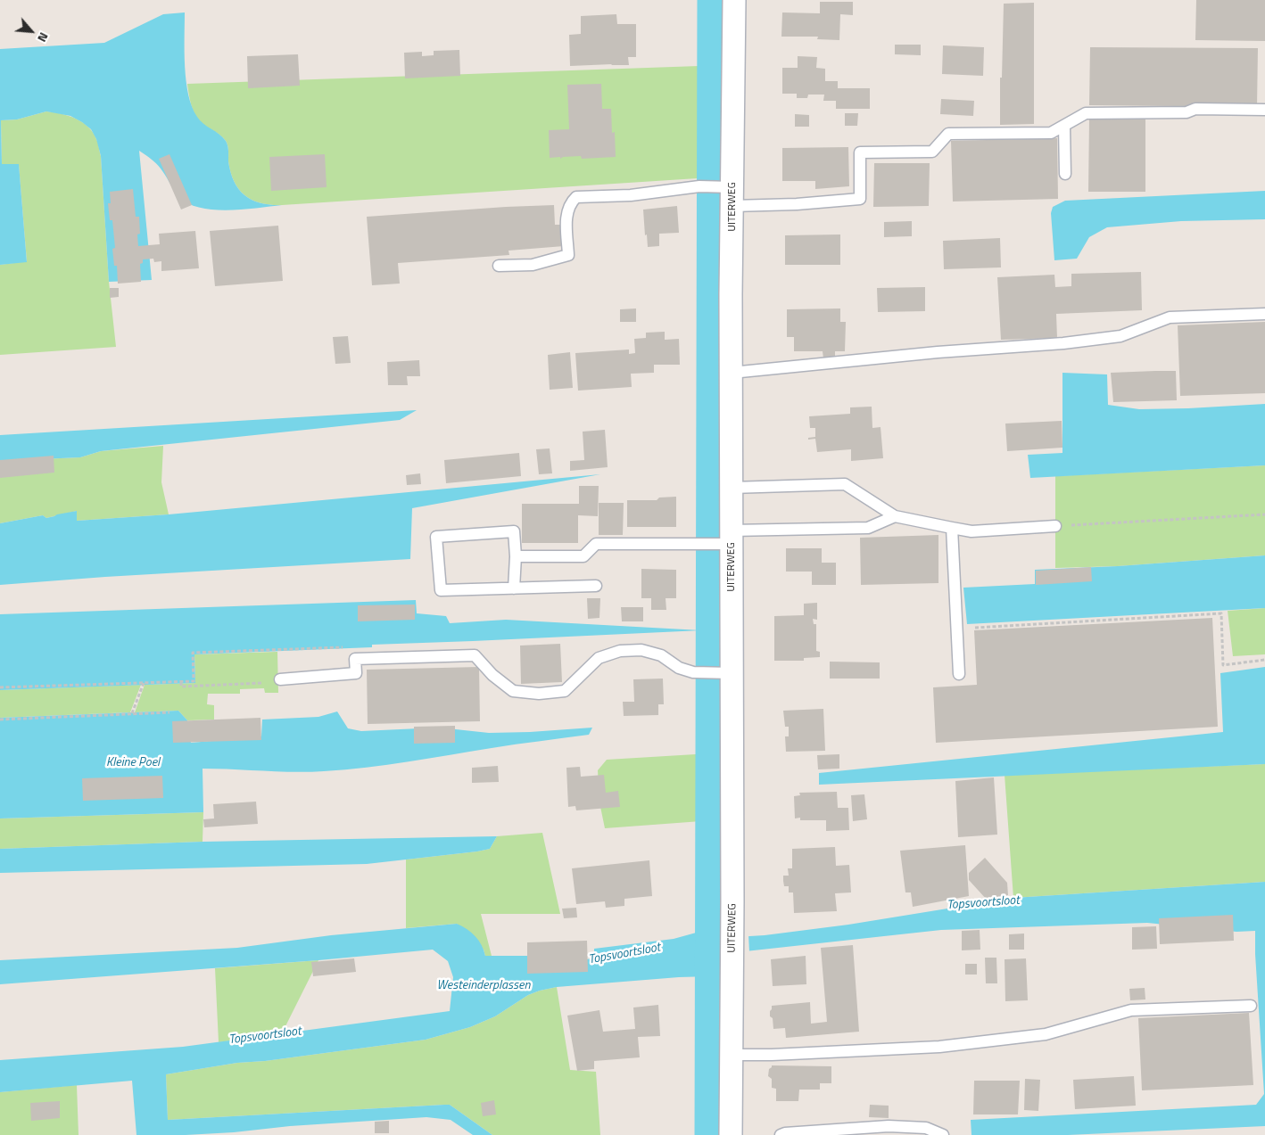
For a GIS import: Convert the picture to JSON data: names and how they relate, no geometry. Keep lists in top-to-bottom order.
{
  "streets": {
    "street": ["UITERWEG"]
  },
  "water": ["Kleine Poel", "Topsvoortsloot", "Westeinderplassen"],
  "north": "bottom right"
}
